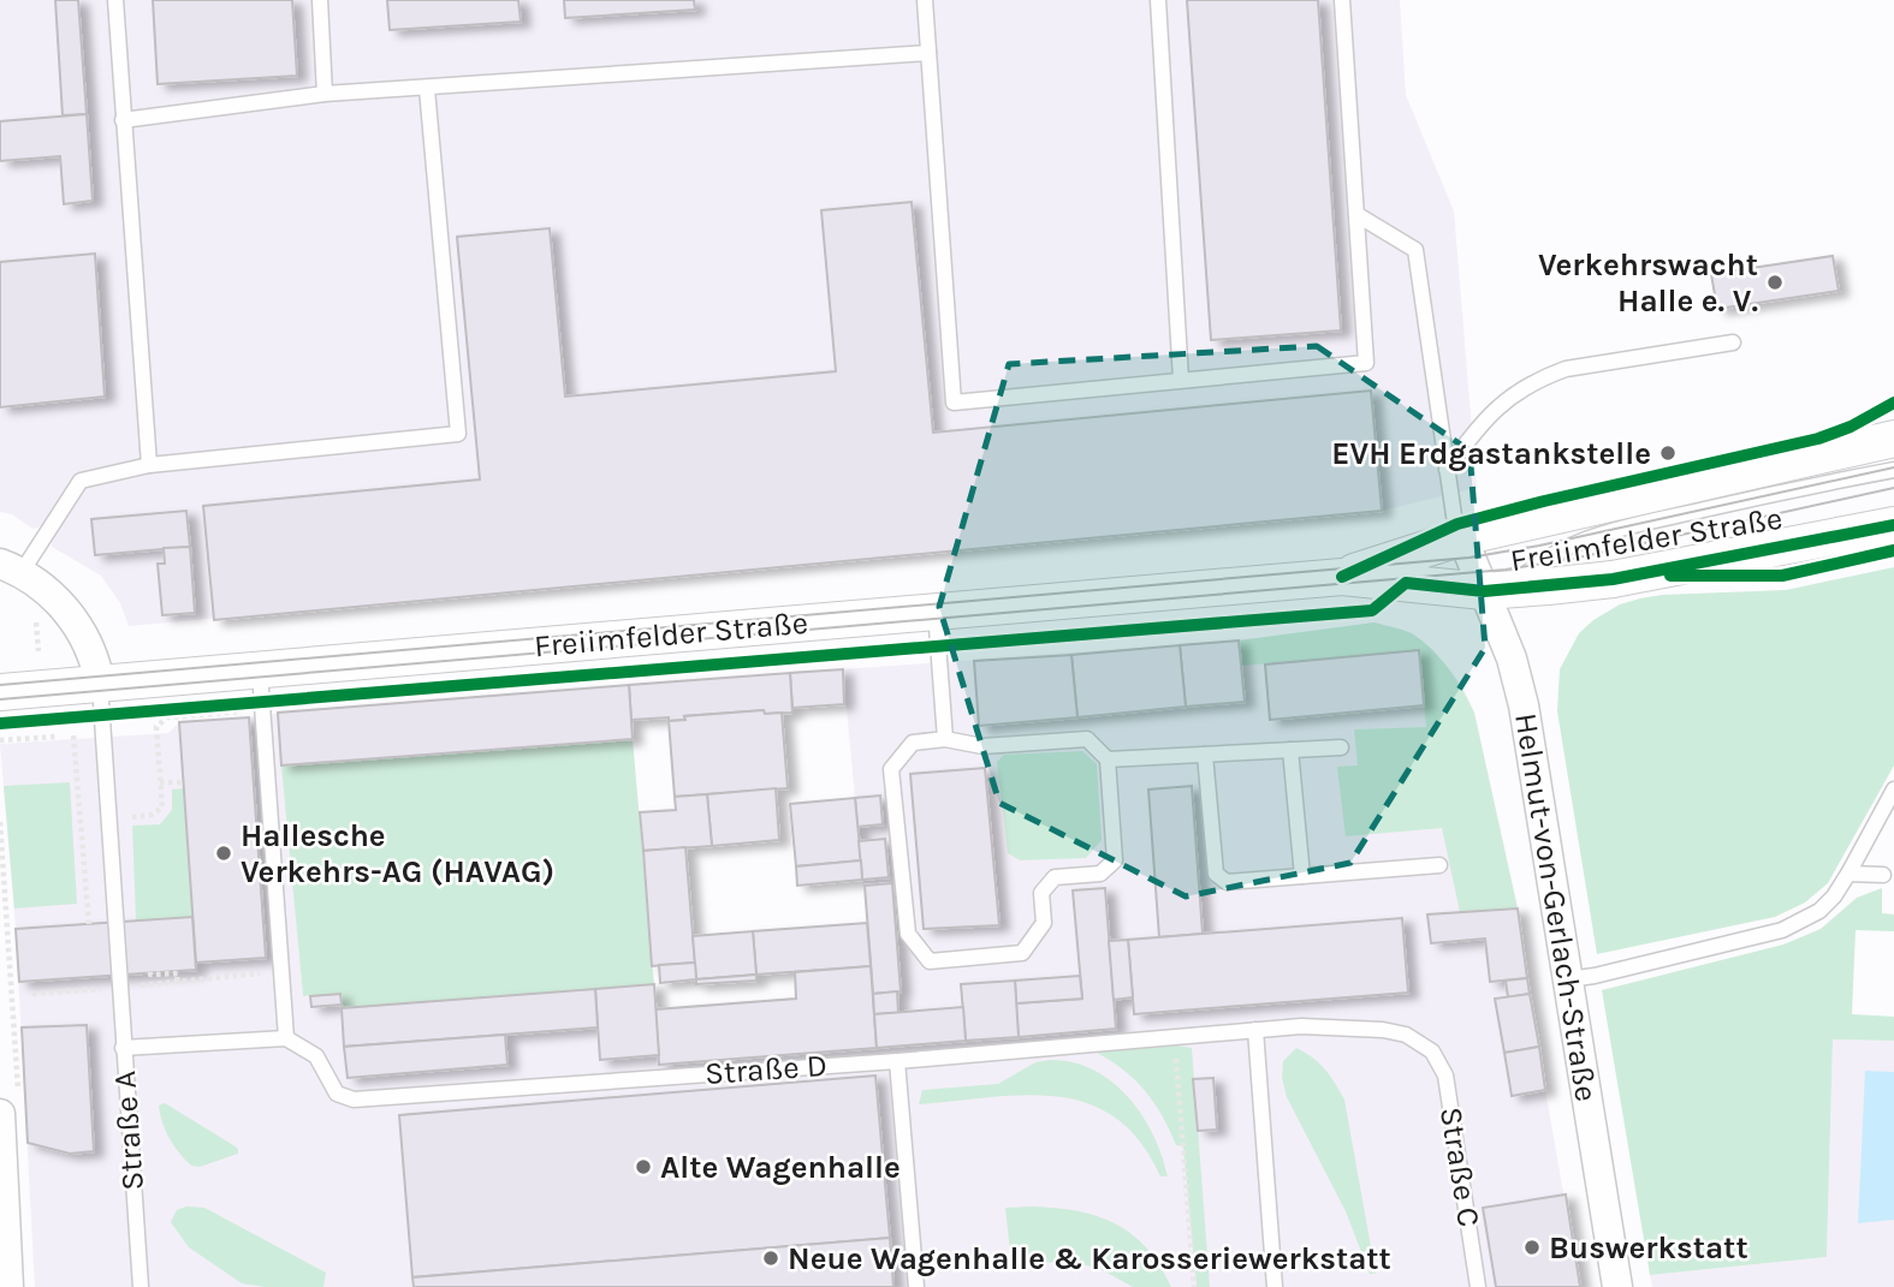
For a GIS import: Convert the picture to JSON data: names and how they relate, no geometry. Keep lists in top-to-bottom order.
{
  "streets": {
    "street": ["Freiimfelder Straße", "Helmut-von-Gerlach-Straße"],
    "lane": ["Straße D", "Straße A", "Straße C"]
  },
  "crossings": [
    ["Freiimfelder Straße", "Helmut-von-Gerlach-Straße"],
    ["Freiimfelder Straße", "Straße A"],
    ["Straße D", "Straße C"]
  ],
  "places": [
    "Verkehrswacht Halle e. V.",
    "EVH Erdgastankstelle",
    "Hallesche Verkehrs-AG (HAVAG)",
    "Alte Wagenhalle",
    "Buswerkstatt",
    "Neue Wagenhalle & Karosseriewerkstatt"
  ]
}
